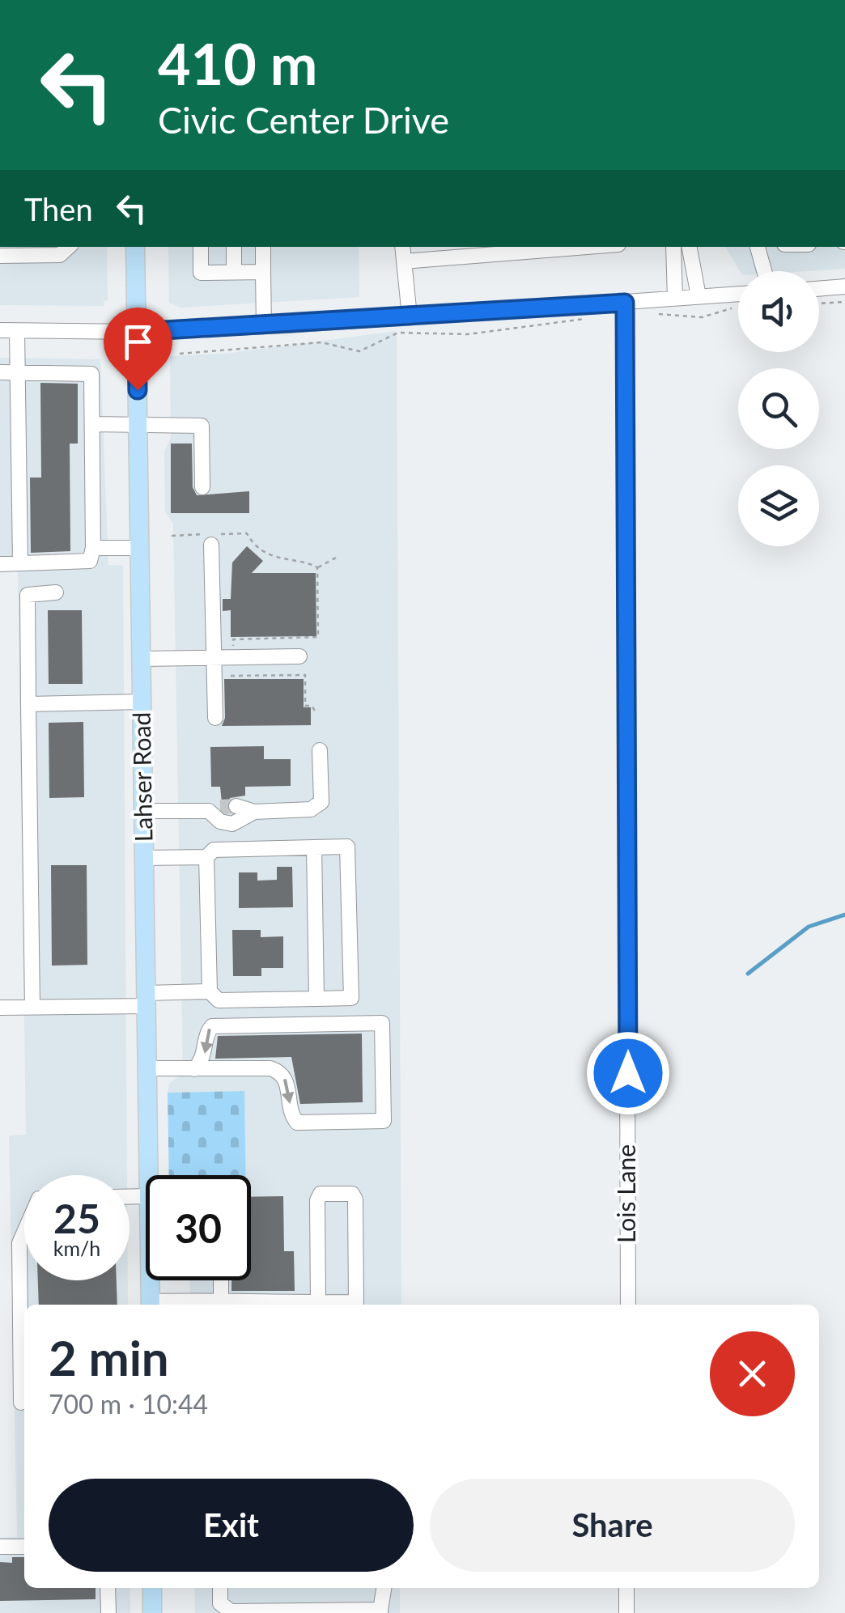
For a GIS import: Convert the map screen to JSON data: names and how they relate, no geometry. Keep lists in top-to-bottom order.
{
  "streets": {
    "main road": ["Lahser Road"],
    "street": ["Lois Lane"]
  },
  "page": {
    "turn": ["410 m", "Civic Center Drive"],
    "then": "Then",
    "speed": "25 km/h",
    "limit": "30",
    "heading": ["2 min", "700 m · 10:44"],
    "buttons": ["Exit", "Share"]
  }
}
